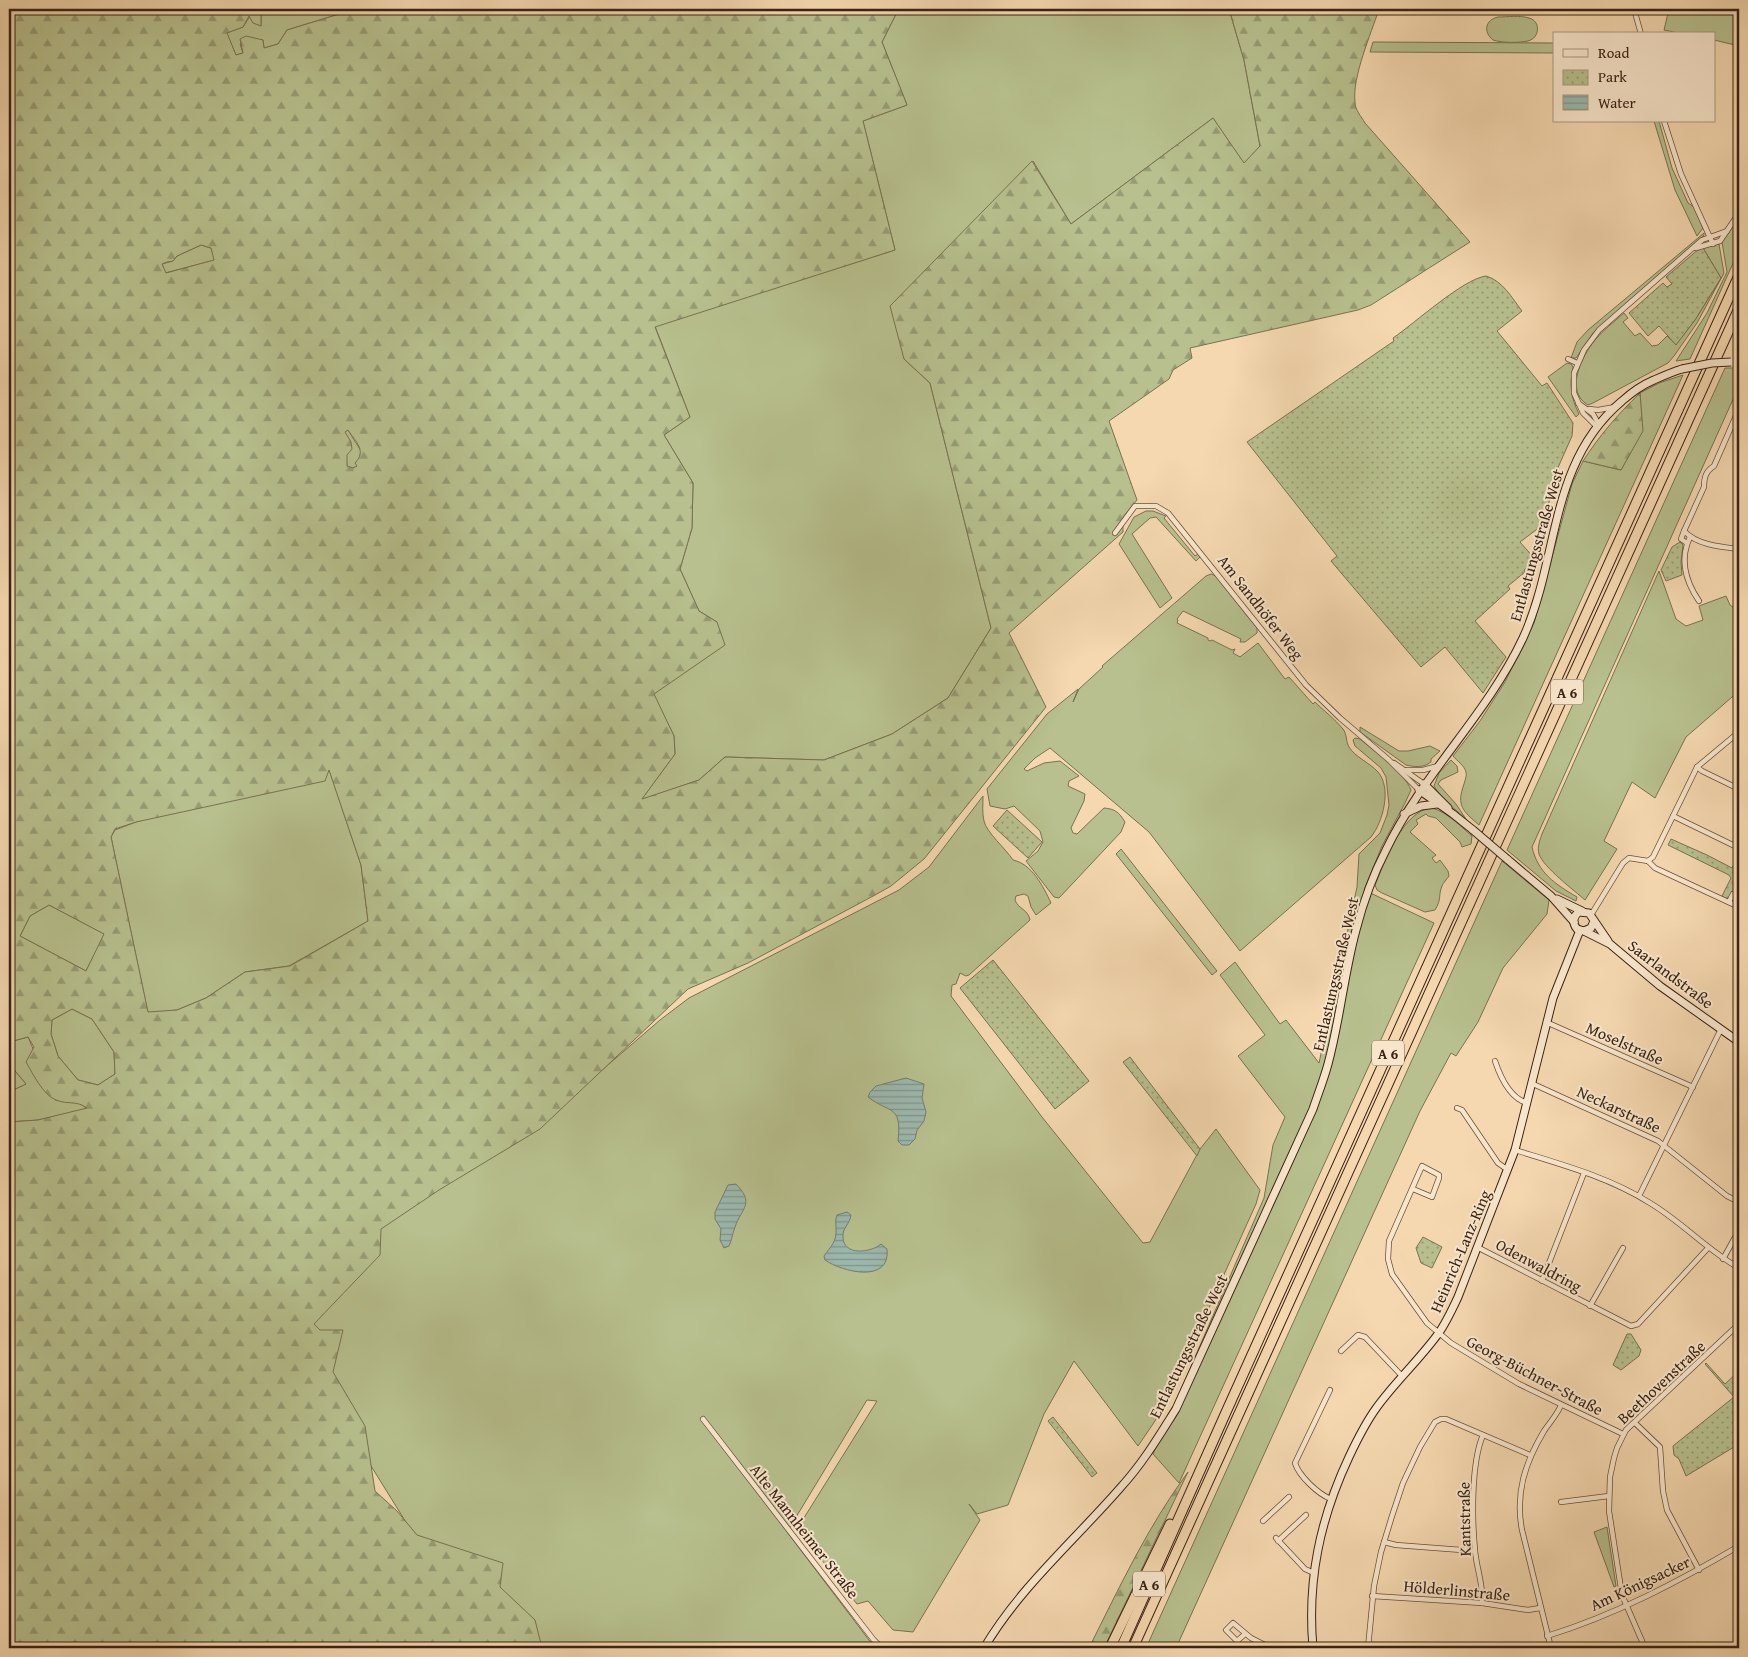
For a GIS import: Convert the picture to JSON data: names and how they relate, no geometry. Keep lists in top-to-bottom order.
{
  "streets": {
    "highway": ["A 6"],
    "main road": [
      "Entlastungsstraße West",
      "Am Sandhöfer Weg",
      "Saarlandstraße",
      "Heinrich-Lanz-Ring"
    ],
    "street": [
      "Moselstraße",
      "Neckarstraße",
      "Odenwaldring",
      "Georg-Büchner-Straße",
      "Beethovenstraße",
      "Kantstraße",
      "Alte Mannheimer Straße",
      "Am Königsacker",
      "Hölderlinstraße"
    ]
  },
  "crossings": [
    ["Entlastungsstraße West", "Am Sandhöfer Weg"],
    ["Saarlandstraße", "Heinrich-Lanz-Ring"],
    ["Moselstraße", "Heinrich-Lanz-Ring"],
    ["Neckarstraße", "Heinrich-Lanz-Ring"],
    ["Heinrich-Lanz-Ring", "Odenwaldring"],
    ["Heinrich-Lanz-Ring", "Georg-Büchner-Straße"],
    ["Georg-Büchner-Straße", "Beethovenstraße"],
    ["Beethovenstraße", "Am Königsacker"],
    ["Kantstraße", "Hölderlinstraße"]
  ],
  "legend": ["Road", "Park", "Water"]
}
